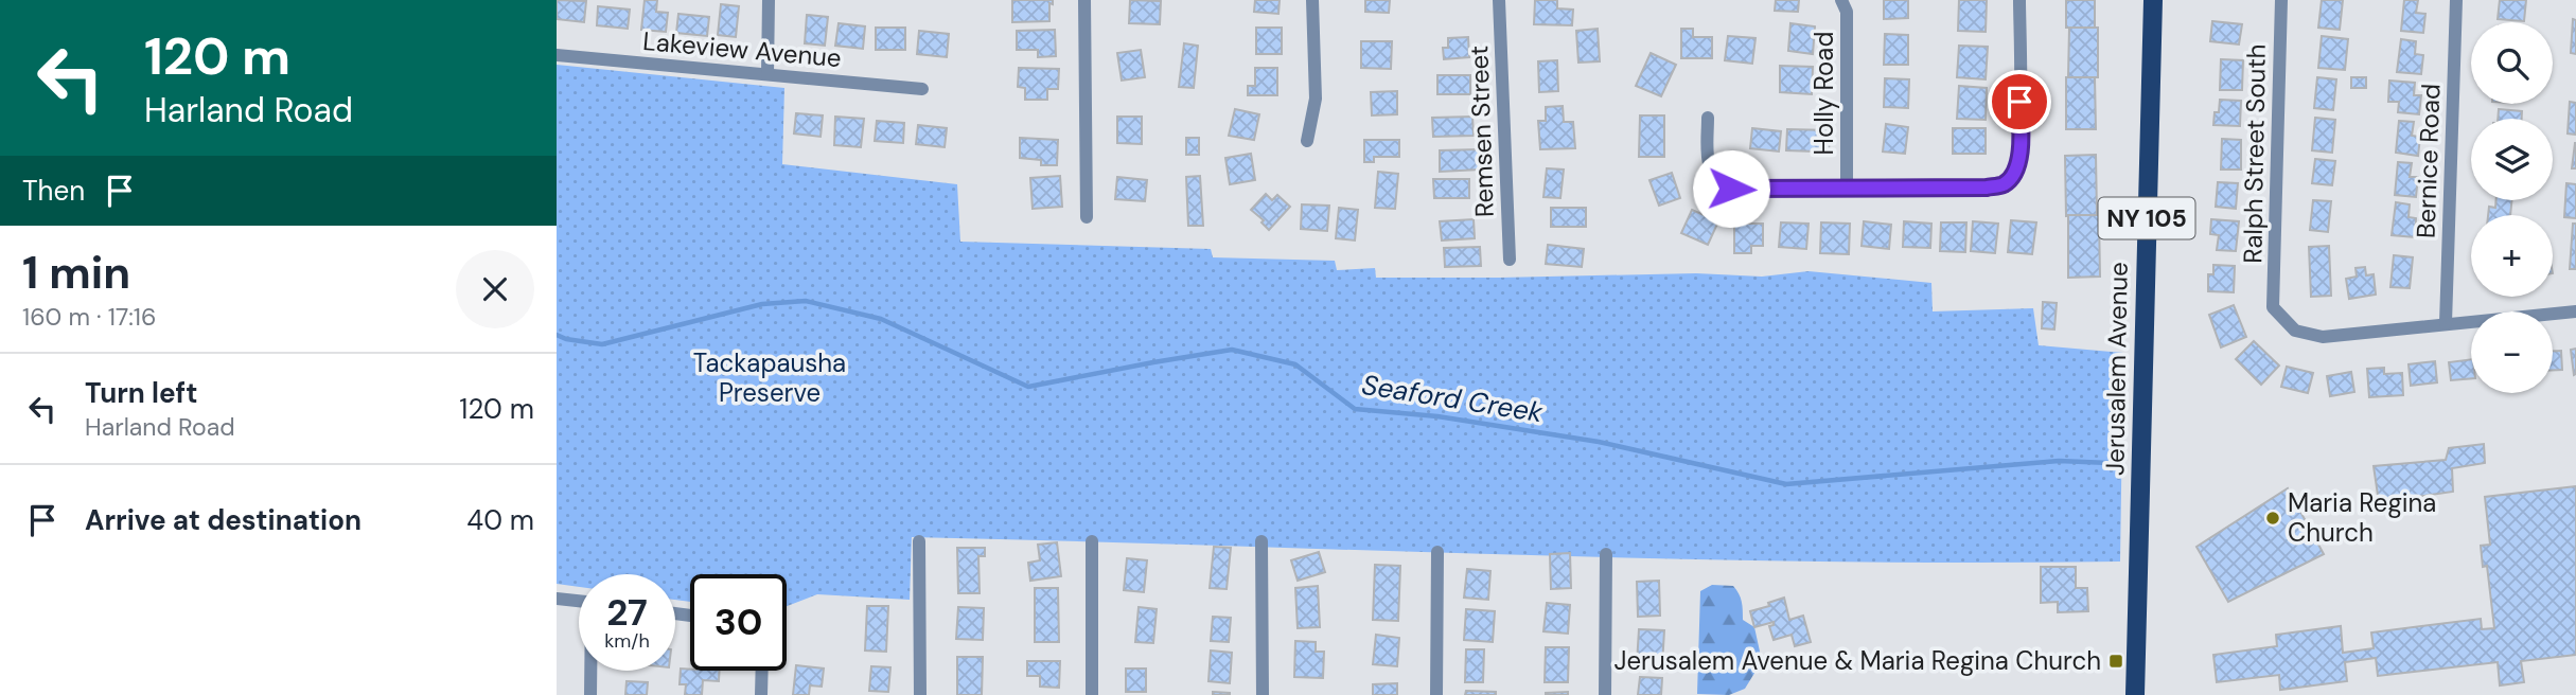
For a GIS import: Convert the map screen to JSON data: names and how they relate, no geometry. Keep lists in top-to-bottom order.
{
  "streets": {
    "main road": ["NY 105", "Jerusalem Avenue"],
    "street": [
      "Lakeview Avenue",
      "Holly Road",
      "Remsen Street",
      "Ralph Street South",
      "Bernice Road"
    ]
  },
  "crossings": [
    ["Ralph Street South", "Bernice Road"]
  ],
  "water": ["Seaford Creek"],
  "parks": ["Tackapausha Preserve"],
  "places": {
    "other": ["Maria Regina Church"],
    "transit": ["Jerusalem Avenue & Maria Regina Church"]
  },
  "page": {
    "turn": ["120 m", "Harland Road"],
    "map_buttons": ["+", "−"],
    "then": "Then",
    "heading": ["1 min", "160 m · 17:16"],
    "list": [
      {
        "name": "Turn left",
        "note": "Harland Road",
        "value": "120 m"
      },
      {
        "name": "Arrive at destination",
        "value": "40 m"
      }
    ],
    "speed": "27 km/h",
    "limit": "30"
  }
}
